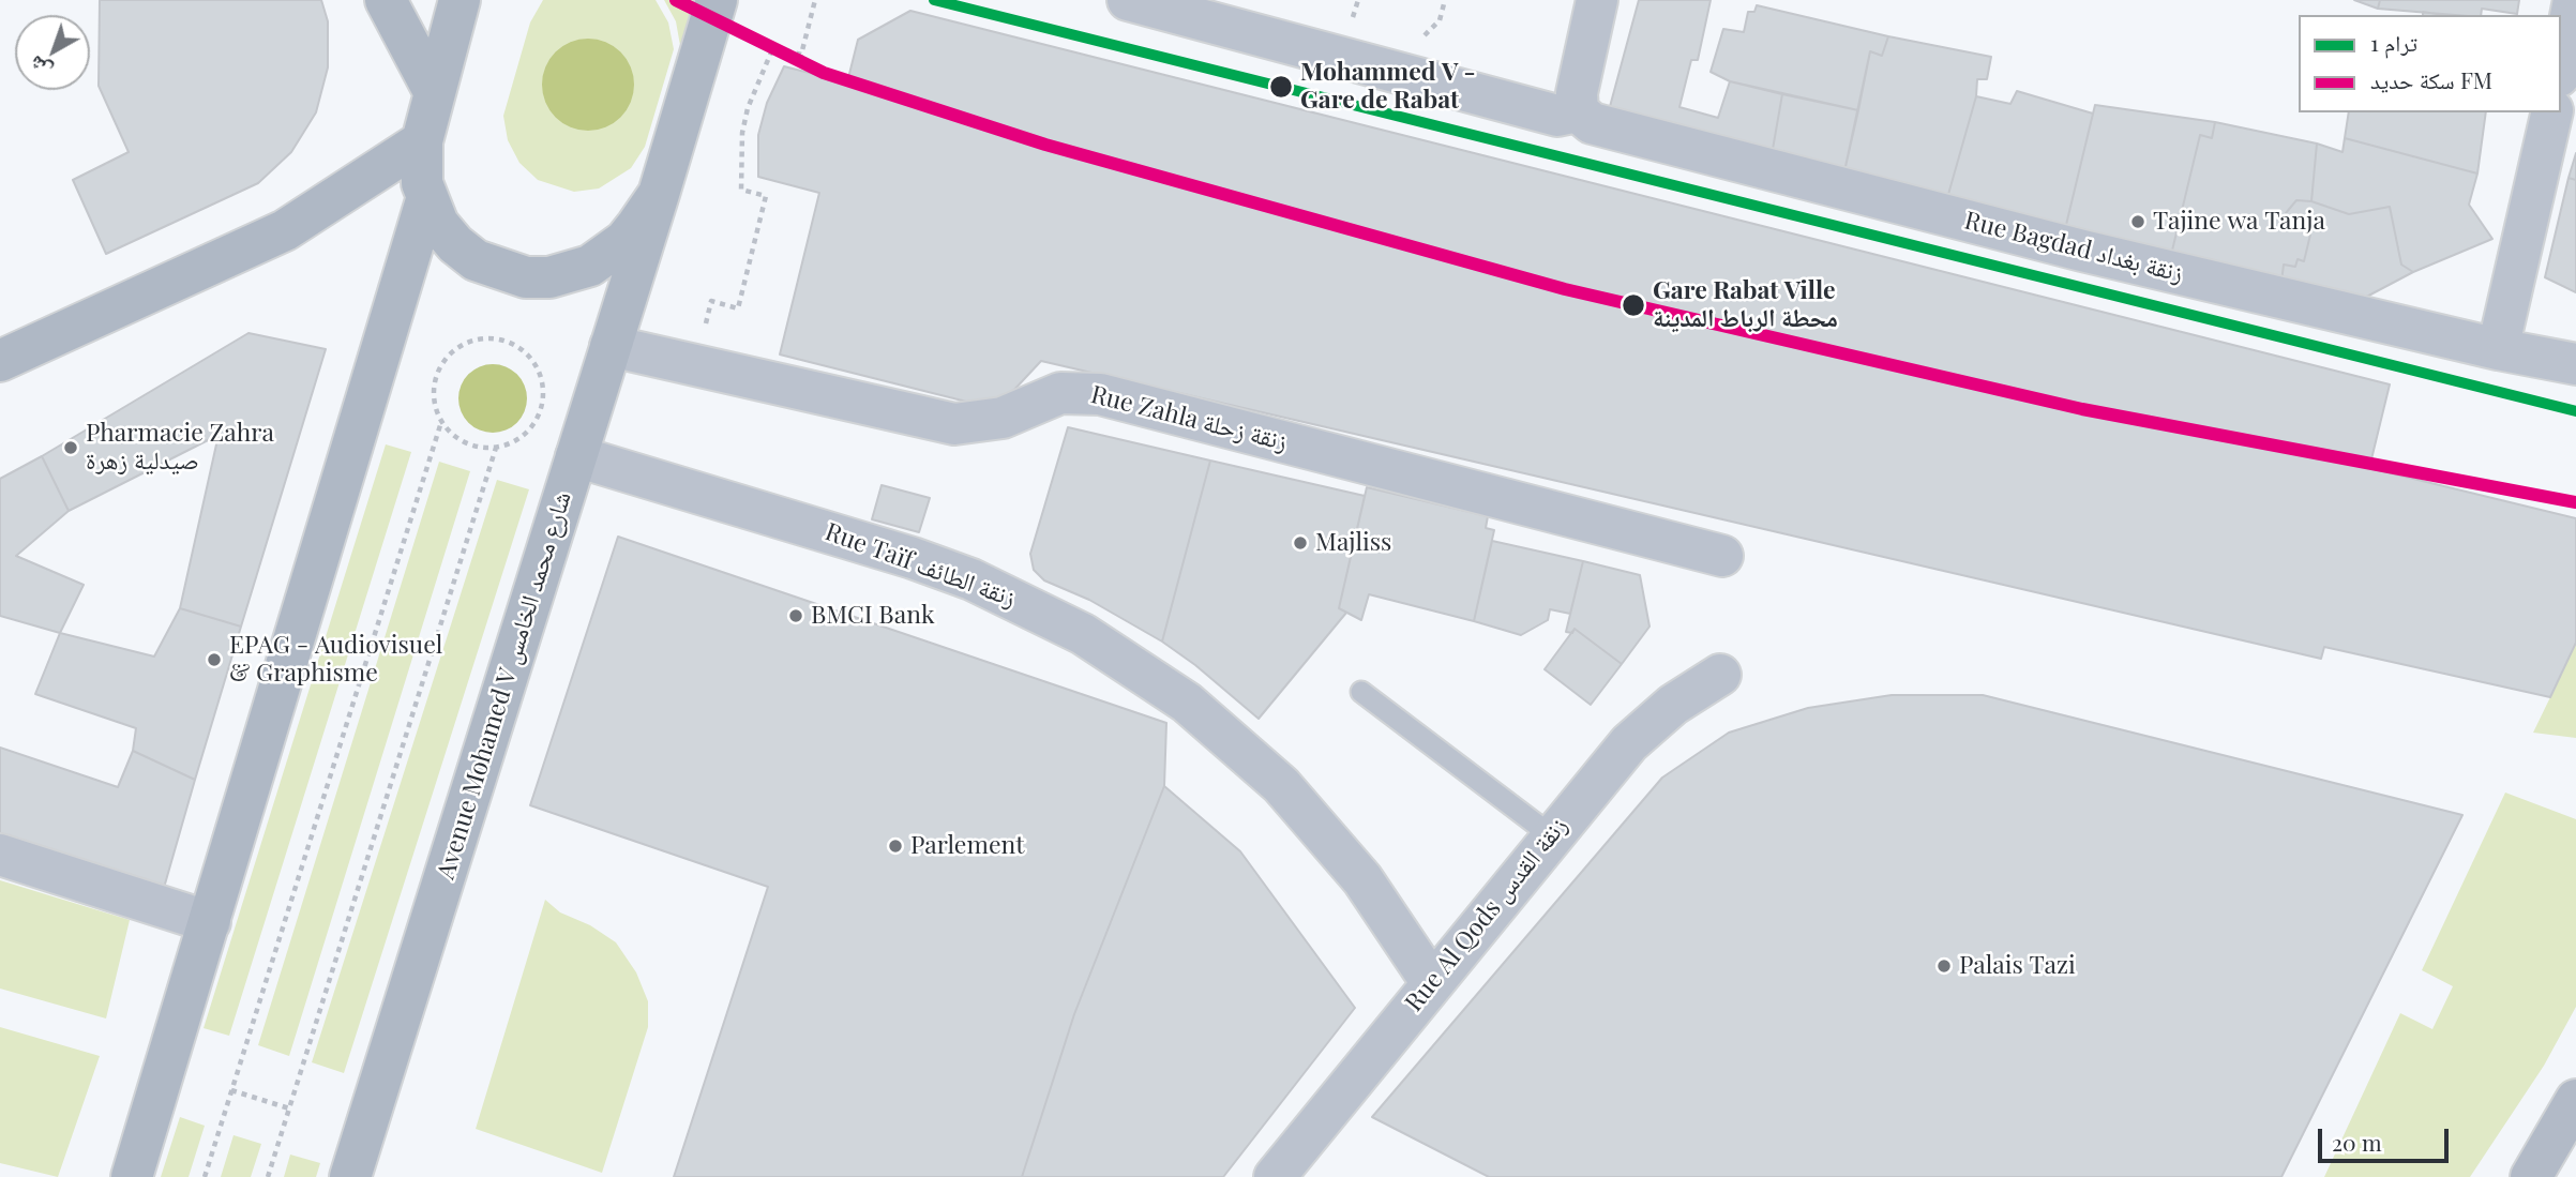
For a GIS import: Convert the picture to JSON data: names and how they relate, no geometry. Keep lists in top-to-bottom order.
{
  "streets": {
    "main road": ["Avenue Mohamed V شارع محمد الخامس"],
    "street": [
      "Rue Bagdad زنقة بغداد",
      "Rue Zahla زنقة زحلة",
      "Rue Taïf زنقة الطائف",
      "Rue Al Qods زنقة القدس"
    ]
  },
  "crossings": [
    ["Rue Zahla زنقة زحلة", "Avenue Mohamed V شارع محمد الخامس"],
    ["Rue Taïf زنقة الطائف", "Avenue Mohamed V شارع محمد الخامس"],
    ["Rue Taïf زنقة الطائف", "Rue Al Qods زنقة القدس"]
  ],
  "places": [
    "Mohammed V - Gare de Rabat",
    "Tajine wa Tanja",
    "Gare Rabat Ville محطة الرباط المدينة",
    "Pharmacie Zahra صيدلية زهرة",
    "Majliss",
    "BMCI Bank",
    "EPAG - Audiovisuel & Graphisme",
    "Parlement",
    "Palais Tazi"
  ],
  "lines": ["tram line 1", "rail line FM"],
  "legend": ["ترام 1", "سكة حديد FM"],
  "scale_bar": "20 m",
  "north": "bottom left"
}
